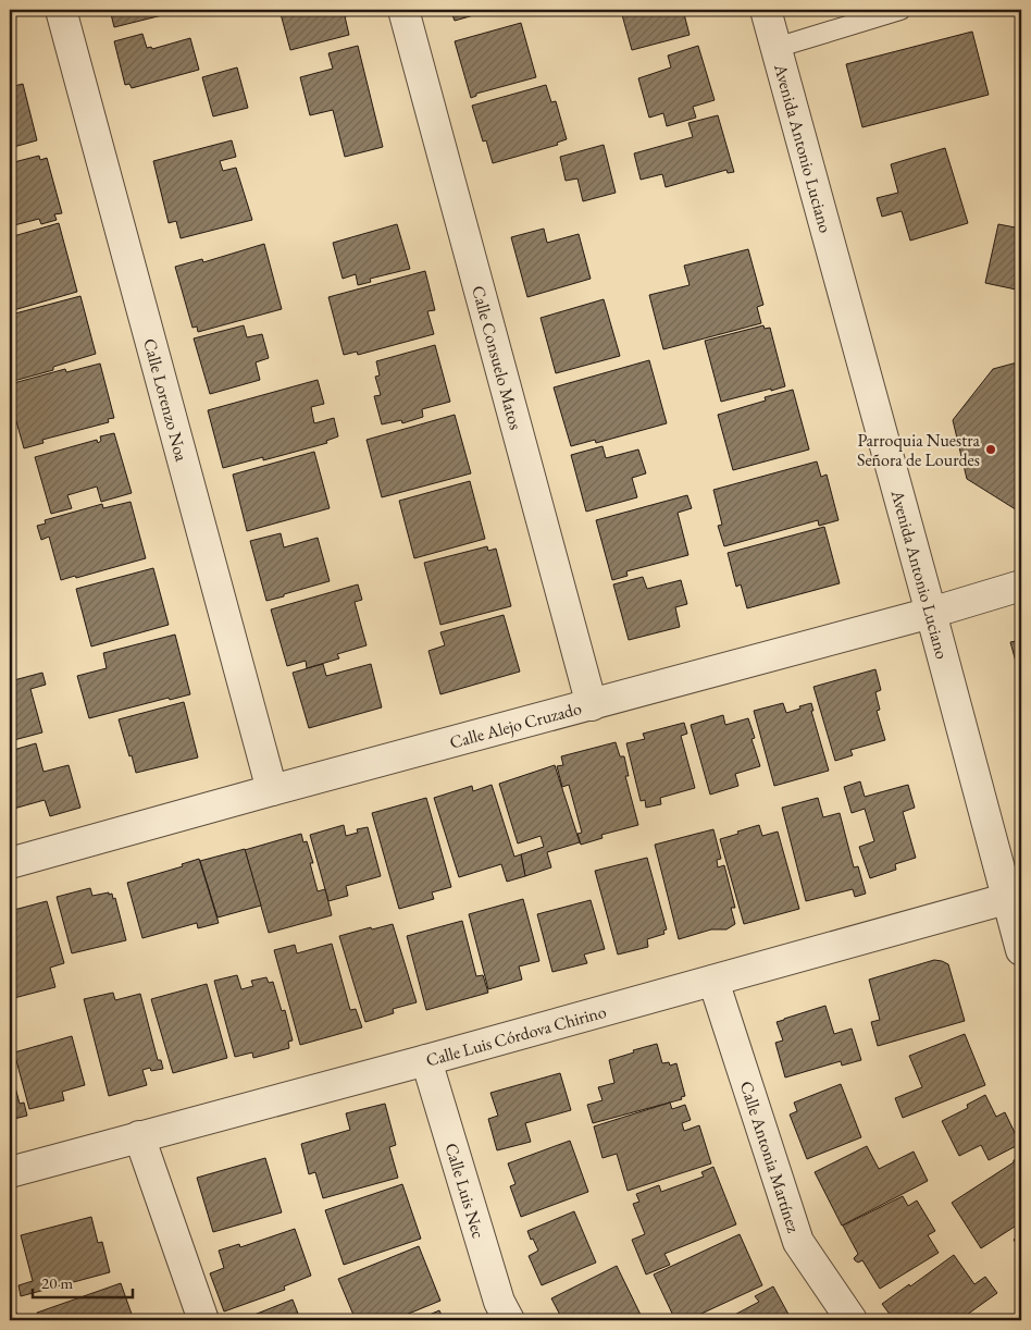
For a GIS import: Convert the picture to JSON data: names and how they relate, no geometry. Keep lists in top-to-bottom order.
{
  "streets": {
    "street": [
      "Avenida Antonio Luciano",
      "Calle Consuelo Matos",
      "Calle Lorenzo Noa",
      "Calle Alejo Cruzado",
      "Calle Luis Córdova Chirino",
      "Calle Antonia Martínez",
      "Calle Luis Nec"
    ]
  },
  "crossings": [
    ["Avenida Antonio Luciano", "Calle Alejo Cruzado"],
    ["Avenida Antonio Luciano", "Calle Luis Córdova Chirino"],
    ["Calle Consuelo Matos", "Calle Alejo Cruzado"],
    ["Calle Lorenzo Noa", "Calle Alejo Cruzado"],
    ["Calle Luis Córdova Chirino", "Calle Antonia Martínez"],
    ["Calle Luis Córdova Chirino", "Calle Luis Nec"]
  ],
  "places": ["Parroquia Nuestra Señora de Lourdes"],
  "scale_bar": "20 m"
}
